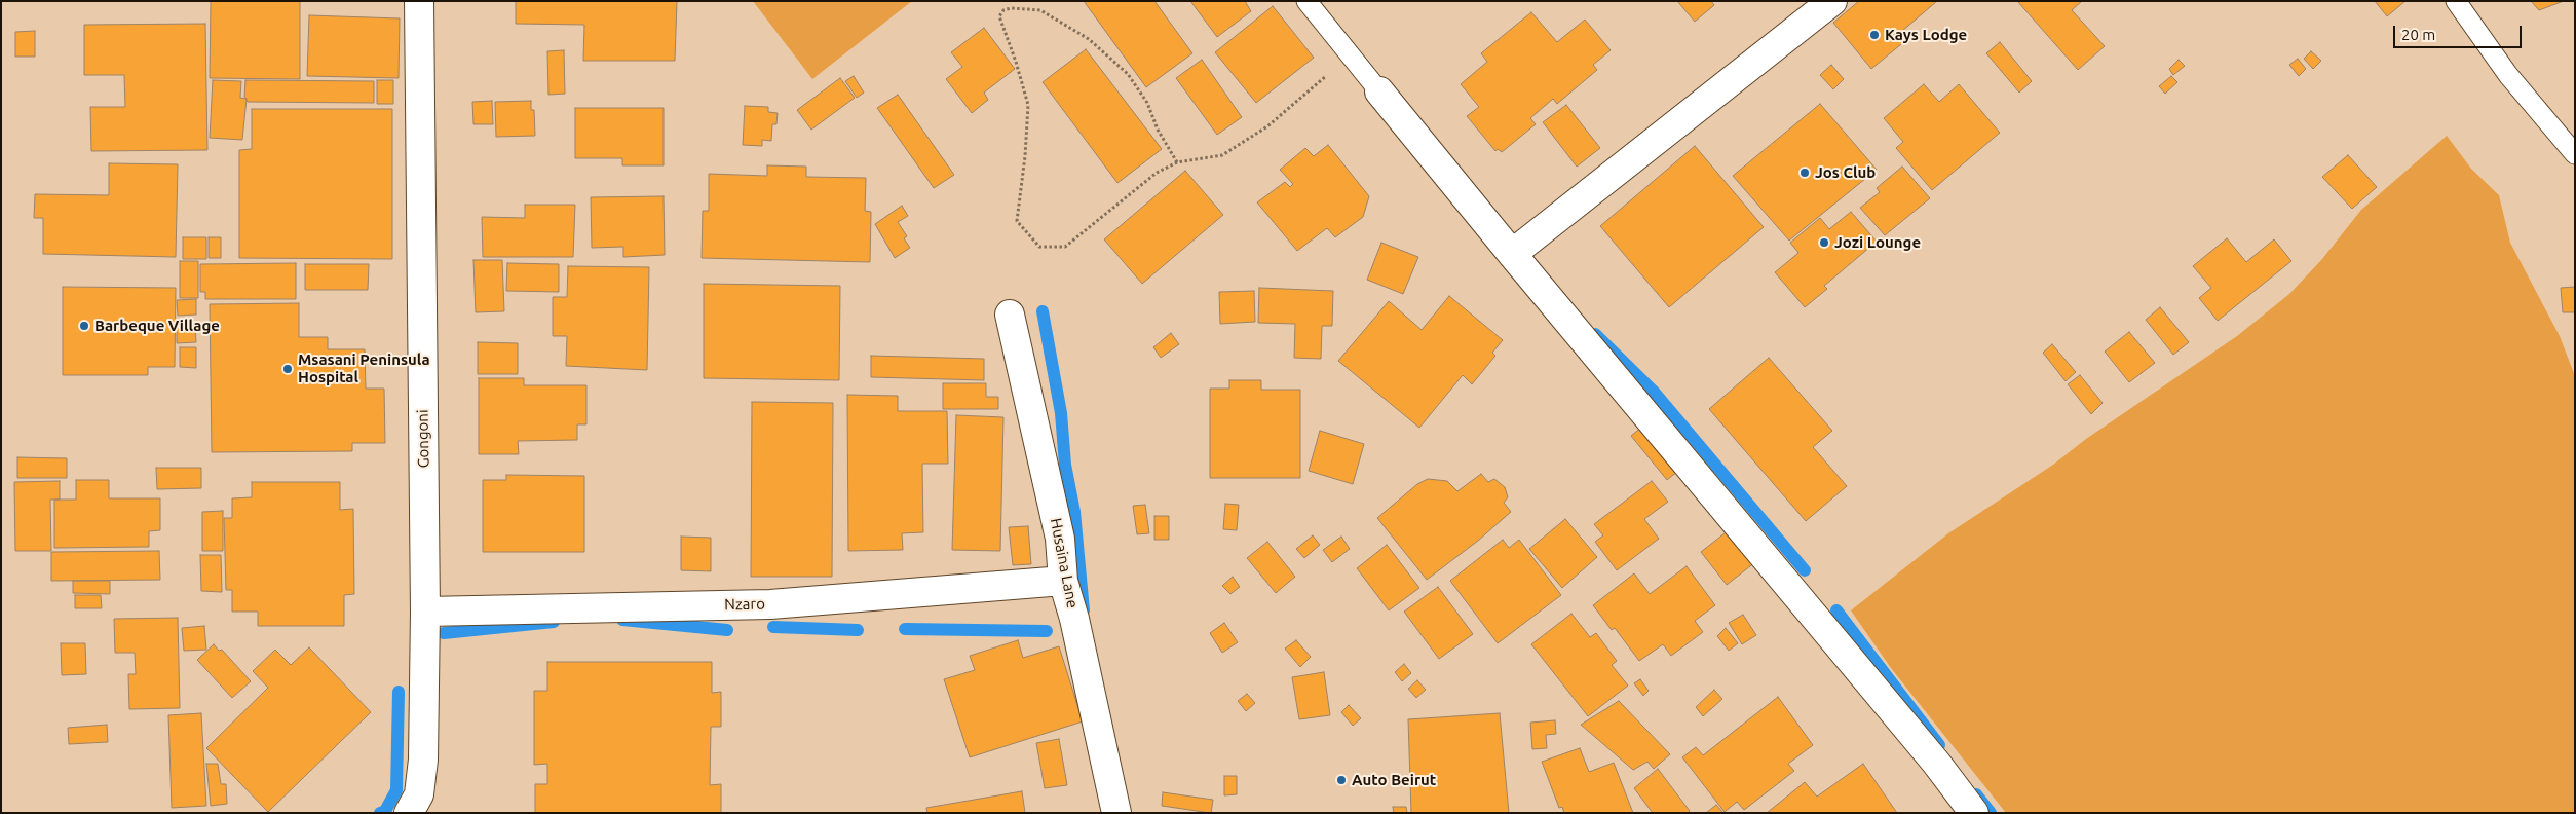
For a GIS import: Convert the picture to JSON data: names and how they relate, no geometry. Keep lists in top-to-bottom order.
{
  "streets": {
    "street": ["Gongoni", "Husaina Lane", "Nzaro"]
  },
  "crossings": [
    ["Gongoni", "Nzaro"],
    ["Husaina Lane", "Nzaro"]
  ],
  "places": [
    "Kays Lodge",
    "Jos Club",
    "Jozi Lounge",
    "Barbeque Village",
    "Msasani Peninsula Hospital",
    "Auto Beirut"
  ],
  "scale_bar": "20 m"
}
